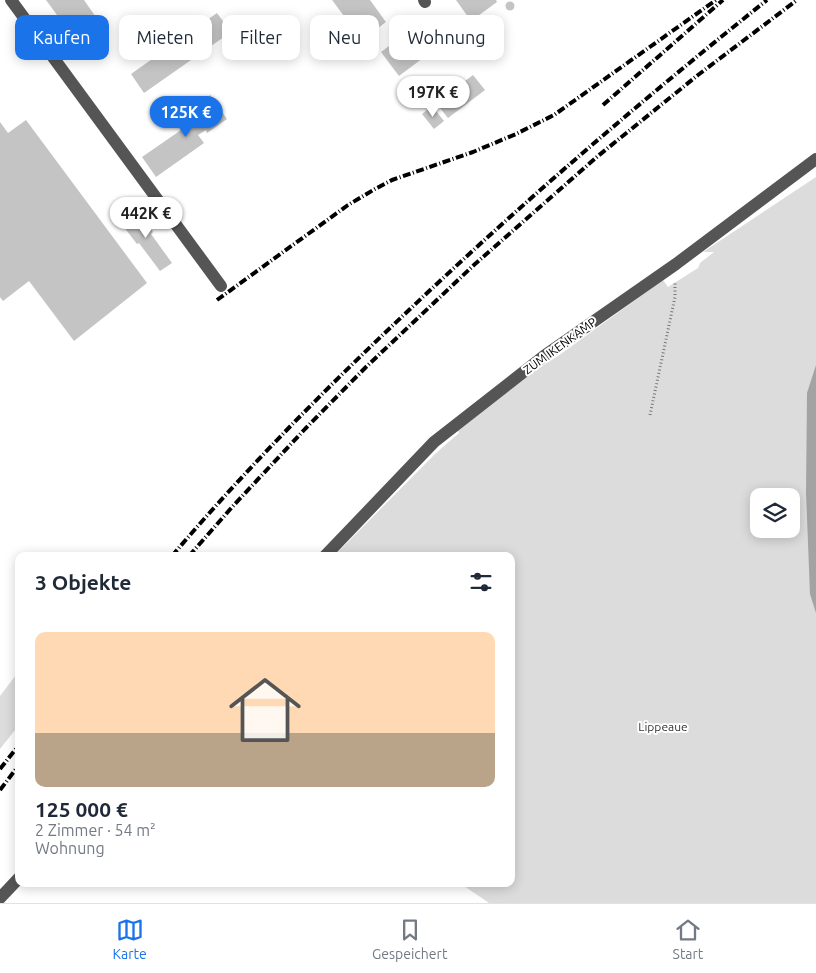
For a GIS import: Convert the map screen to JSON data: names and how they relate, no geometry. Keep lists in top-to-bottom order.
{
  "streets": {
    "street": ["ZUM IKENKAMP"]
  },
  "parks": ["Lippeaue"],
  "page": {
    "chip": [
      "Kaufen",
      "Mieten",
      "Filter",
      "Neu",
      "Wohnung"
    ],
    "price": ["197K €", "125K €", "442K €"],
    "heading": "3 Objekte",
    "list": [
      {
        "name": "125 000 €",
        "note": "2 Zimmer · 54 m² · Wohnung"
      }
    ],
    "tabs": ["Karte", "Gespeichert", "Start"]
  }
}
